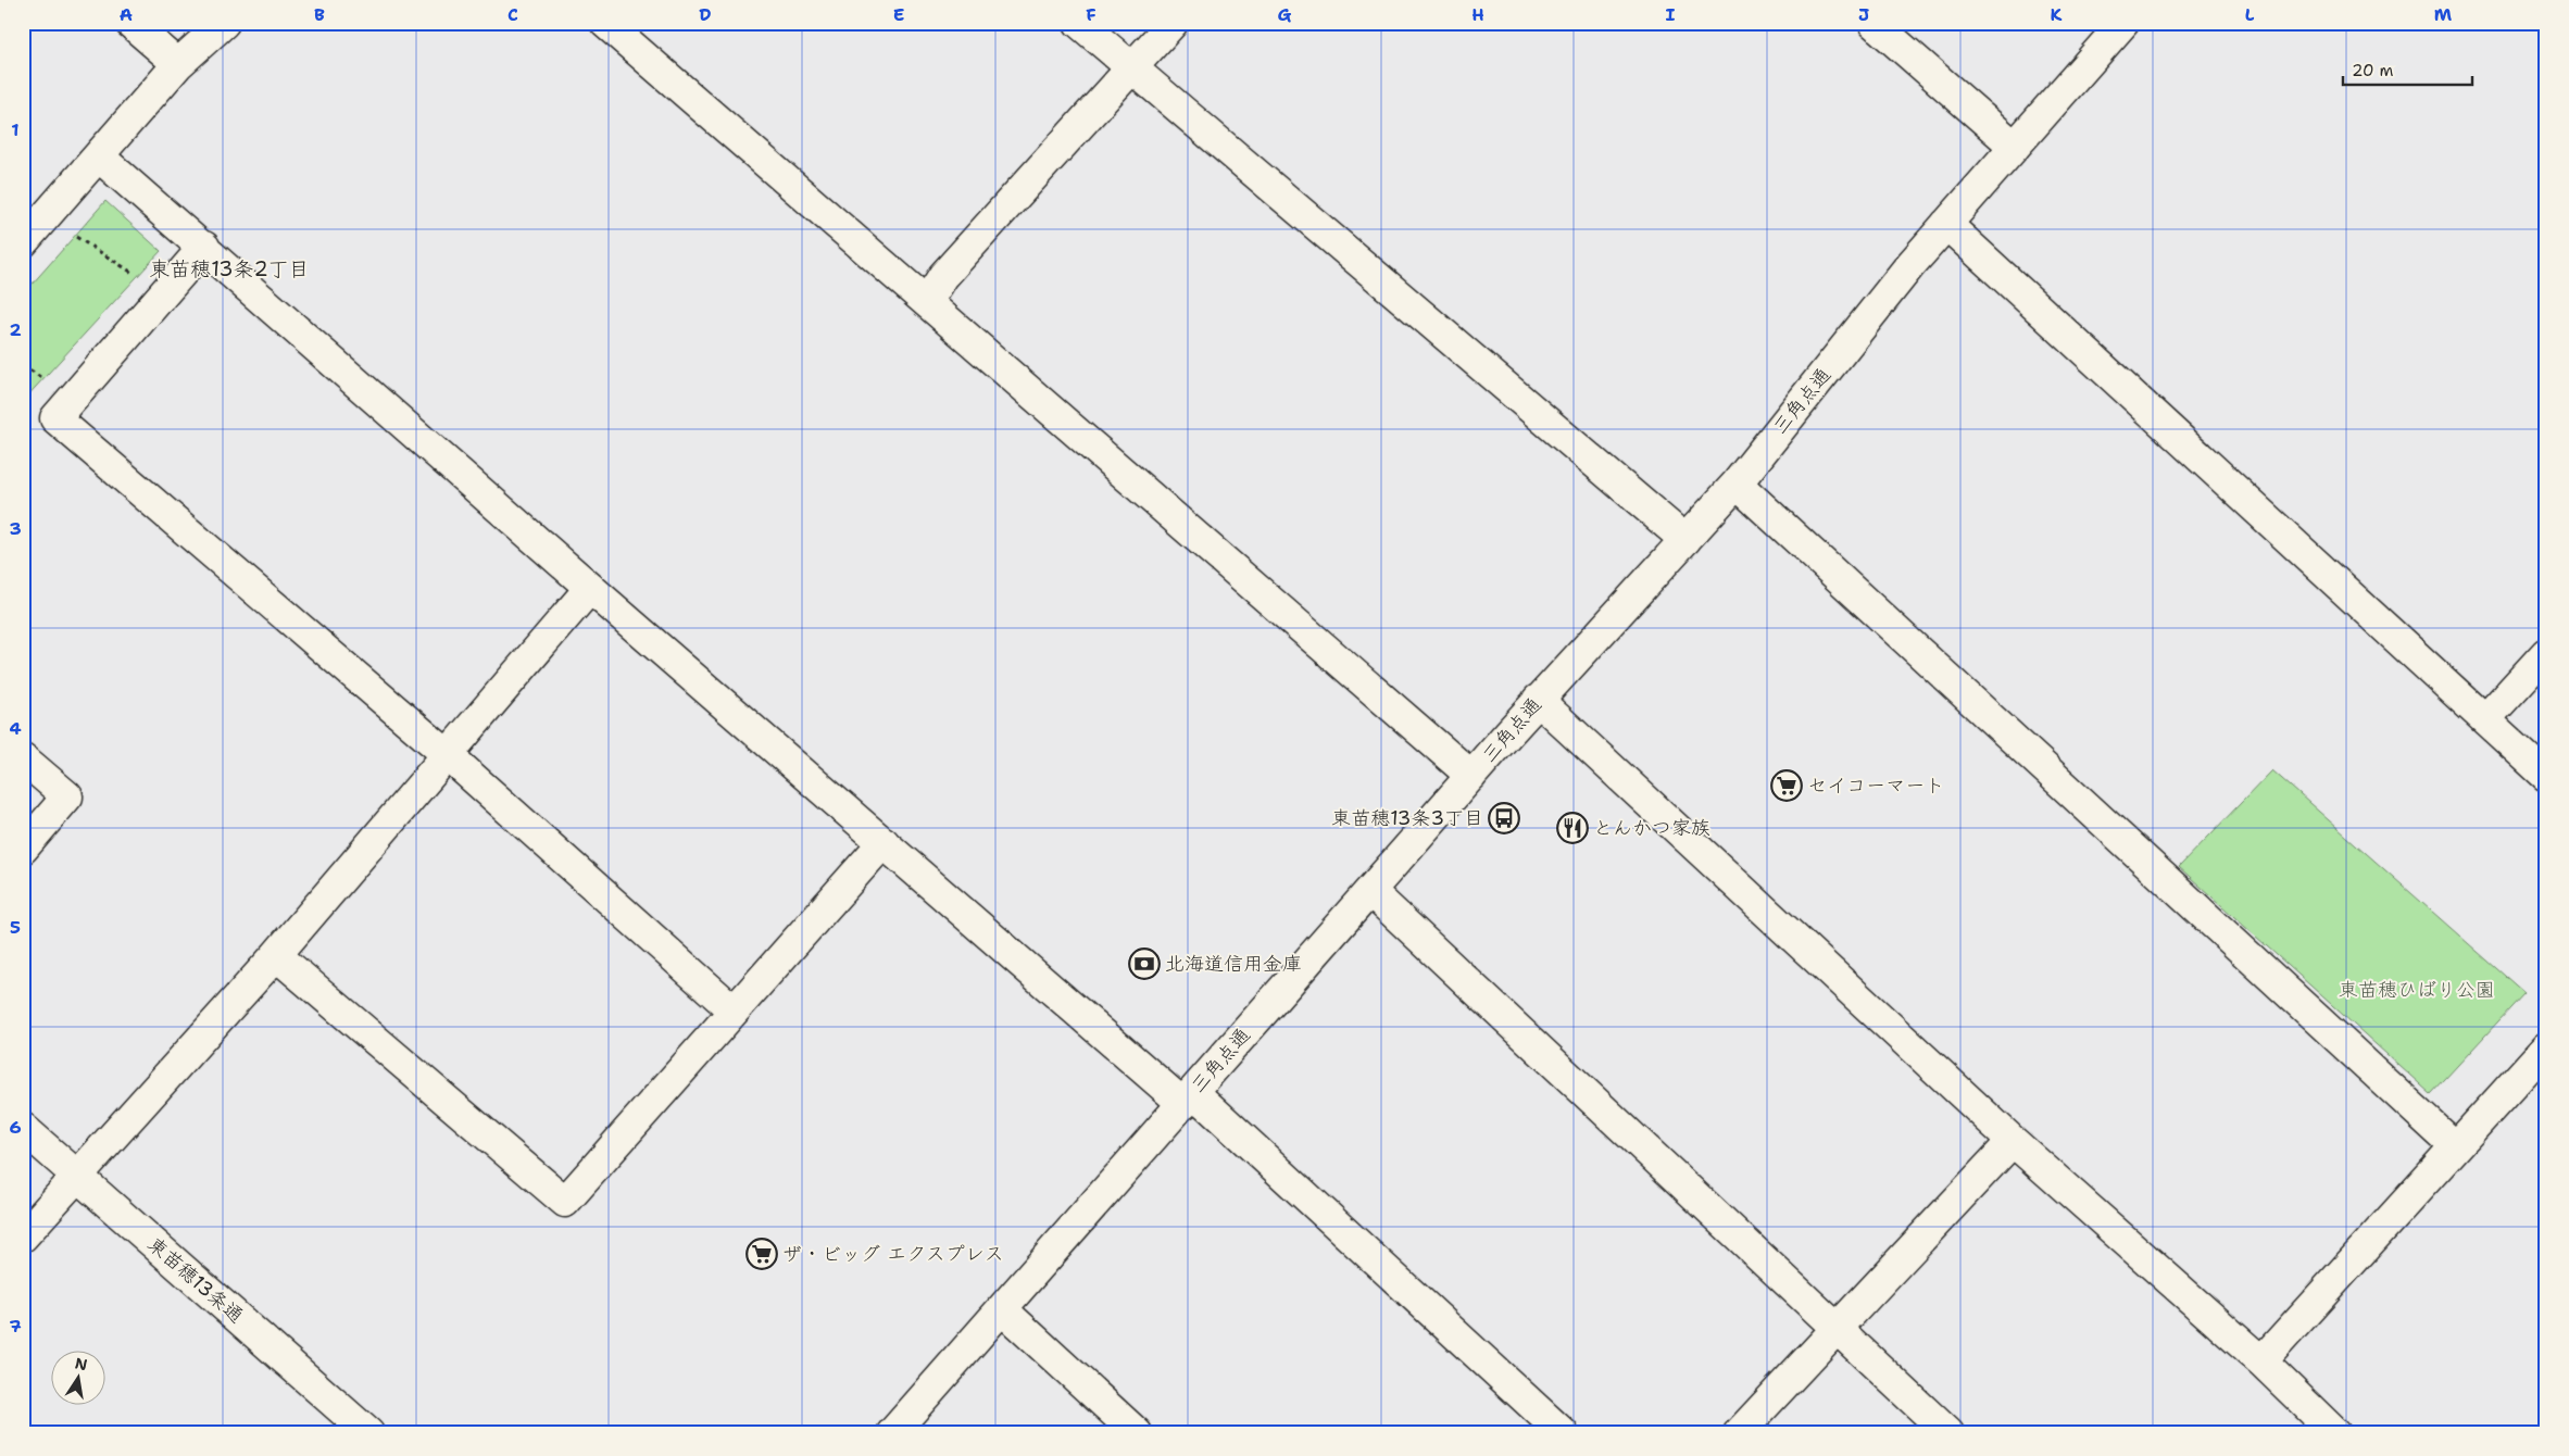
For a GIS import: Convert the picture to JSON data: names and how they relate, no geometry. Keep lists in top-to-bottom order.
{
  "streets": {
    "street": ["三角点通", "東苗穂13条通"]
  },
  "districts": ["東苗穂13条2丁目"],
  "parks": ["東苗穂ひばり公園"],
  "places": {
    "supermarket": ["セイコーマート", "ザ・ビッグ エクスプレス"],
    "bus stop": ["東苗穂13条3丁目"],
    "restaurant": ["とんかつ家族"],
    "bank": ["北海道信用金庫"]
  },
  "scale_bar": "20 m",
  "north": "top",
  "grid": {
    "columns": [
      "A",
      "B",
      "C",
      "D",
      "E",
      "F",
      "G",
      "H",
      "I",
      "J",
      "K",
      "L",
      "M"
    ],
    "rows": [
      "1",
      "2",
      "3",
      "4",
      "5",
      "6",
      "7"
    ]
  }
}
